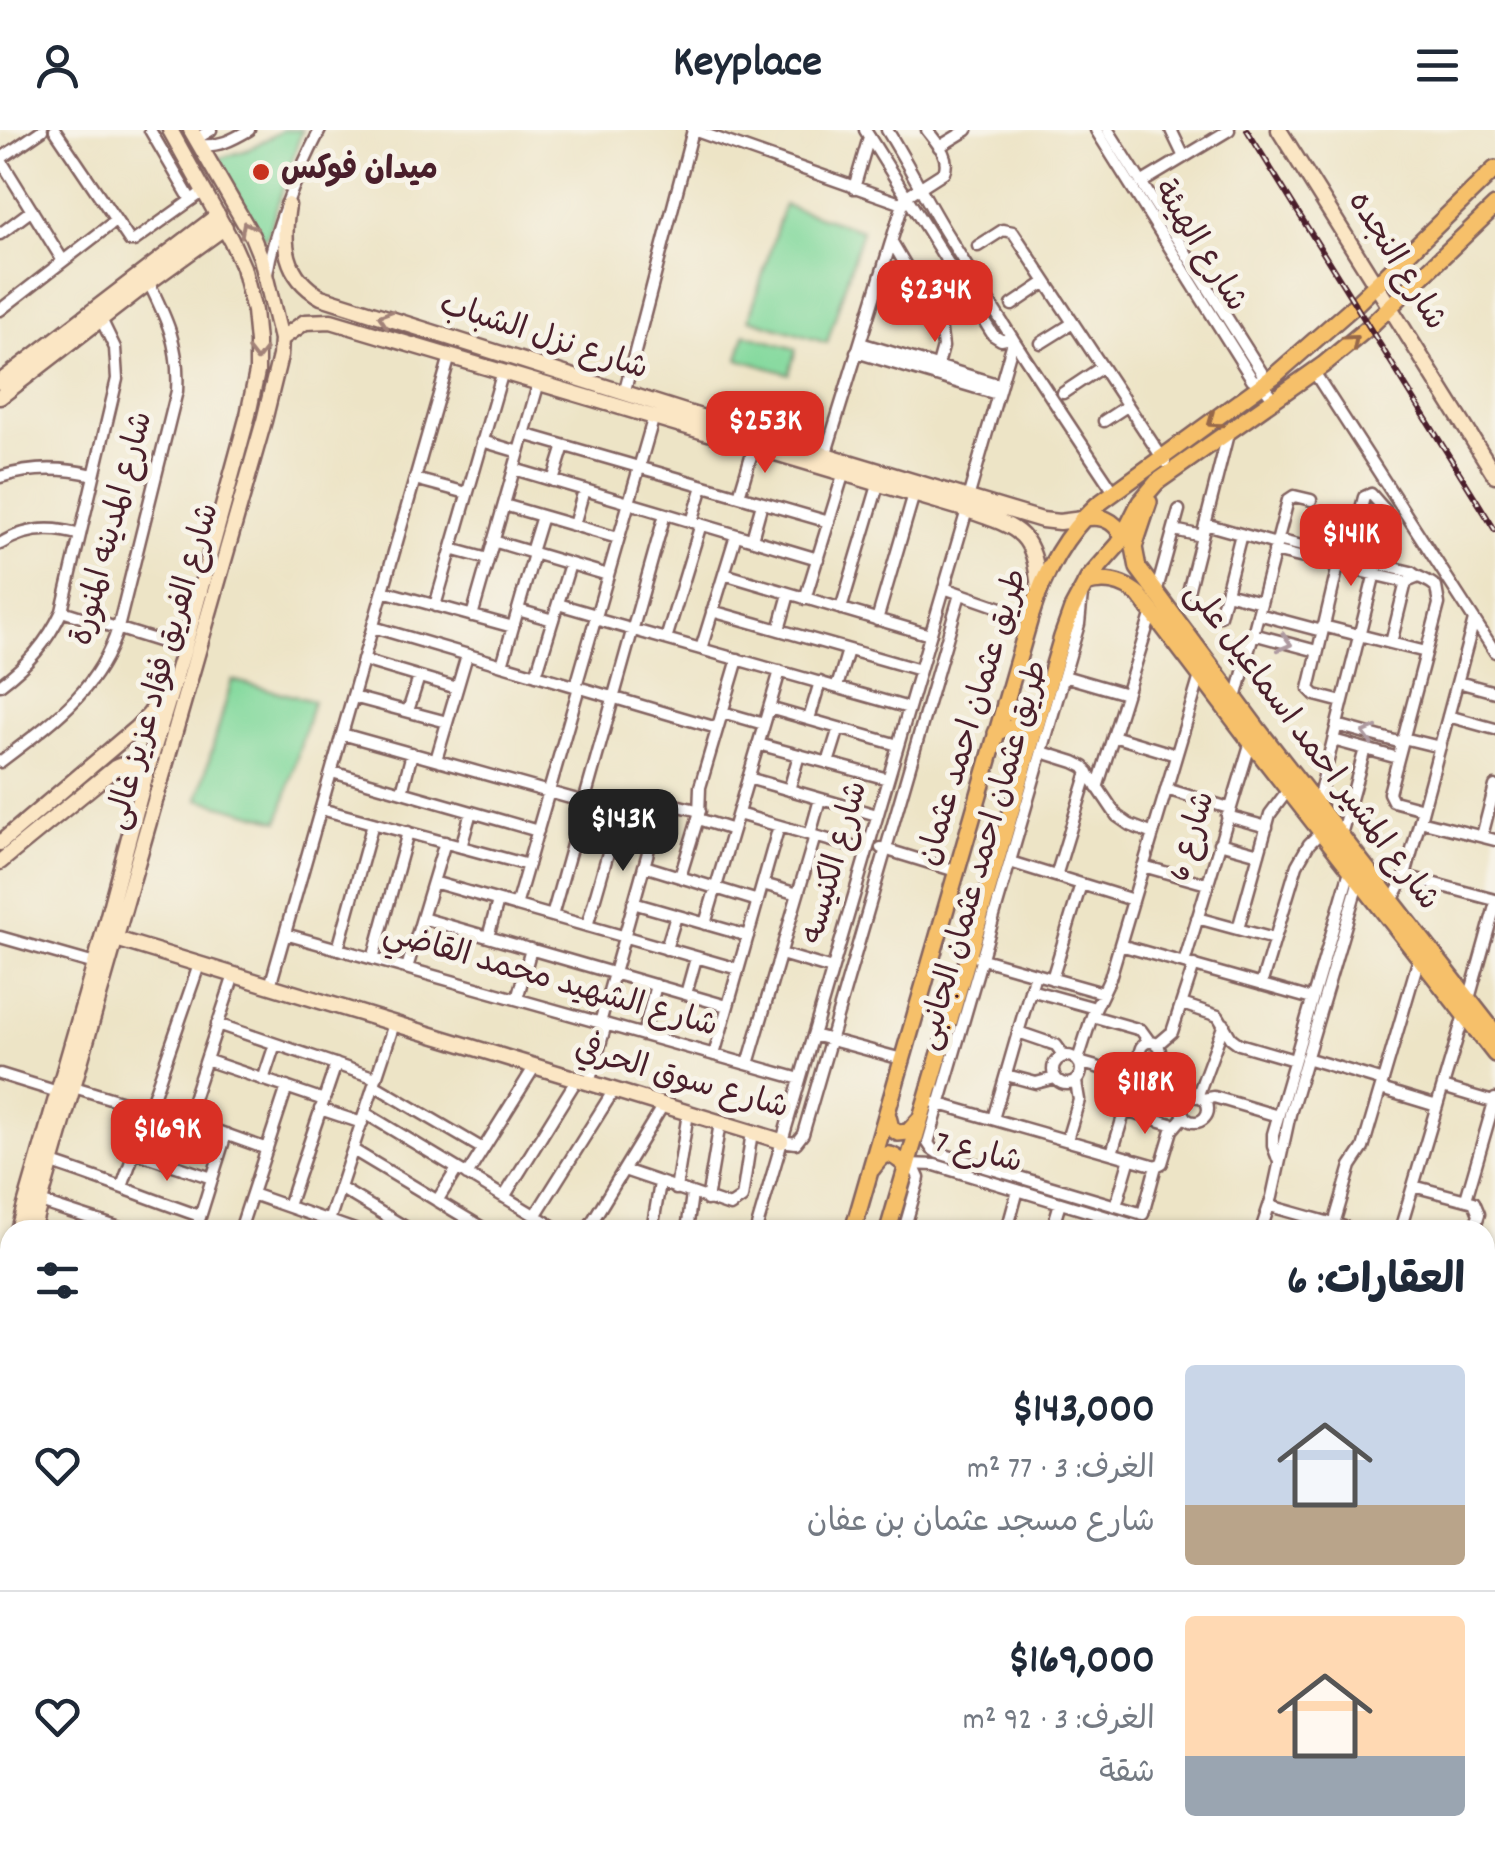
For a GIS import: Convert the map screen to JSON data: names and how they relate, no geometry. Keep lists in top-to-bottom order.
{
  "streets": {
    "main road": ["طريق عثمان احمد عثمان", "شارع المشير احمد اسماعيل على"],
    "street": [
      "شارع الهيئة",
      "شارع النجده",
      "شارع نزل الشباب",
      "شارع المدينه المنورة",
      "شارع الفريق فؤاد عزيز غالى",
      "شارع 6",
      "طريق عثمان احمد عثمان الجانبى",
      "شارع الكنيسه",
      "شارع الشهيد محمد القاضي",
      "شارع سوق الحرفي",
      "شارع 7"
    ]
  },
  "crossings": [
    ["شارع الهيئة", "طريق عثمان احمد عثمان"],
    ["شارع النجده", "طريق عثمان احمد عثمان"],
    ["شارع نزل الشباب", "شارع الفريق فؤاد عزيز غالى"],
    ["شارع نزل الشباب", "طريق عثمان احمد عثمان"],
    ["شارع نزل الشباب", "شارع الكنيسه"],
    ["شارع نزل الشباب", "شارع الشهيد محمد القاضي"],
    ["شارع نزل الشباب", "شارع سوق الحرفي"],
    ["شارع الفريق فؤاد عزيز غالى", "شارع سوق الحرفي"],
    ["طريق عثمان احمد عثمان", "شارع المشير احمد اسماعيل على"],
    ["طريق عثمان احمد عثمان", "طريق عثمان احمد عثمان الجانبى"],
    ["طريق عثمان احمد عثمان", "شارع 7"],
    ["شارع المشير احمد اسماعيل على", "شارع 6"],
    ["شارع المشير احمد اسماعيل على", "طريق عثمان احمد عثمان الجانبى"],
    ["شارع الكنيسه", "شارع الشهيد محمد القاضي"],
    ["شارع الكنيسه", "شارع سوق الحرفي"]
  ],
  "places": ["ميدان فوكس"],
  "page": {
    "header": "Keyplace",
    "price": [
      "$234K",
      "$253K",
      "$141K",
      "$143K",
      "$118K",
      "$169K"
    ],
    "heading": "العقارات: 6",
    "list": [
      {
        "name": "$143,000",
        "note": "الغرف: 3 · 77 m² · شارع مسجد عثمان بن عفان"
      },
      {
        "name": "$169,000",
        "note": "الغرف: 3 · 92 m² · شقة"
      }
    ]
  }
}
